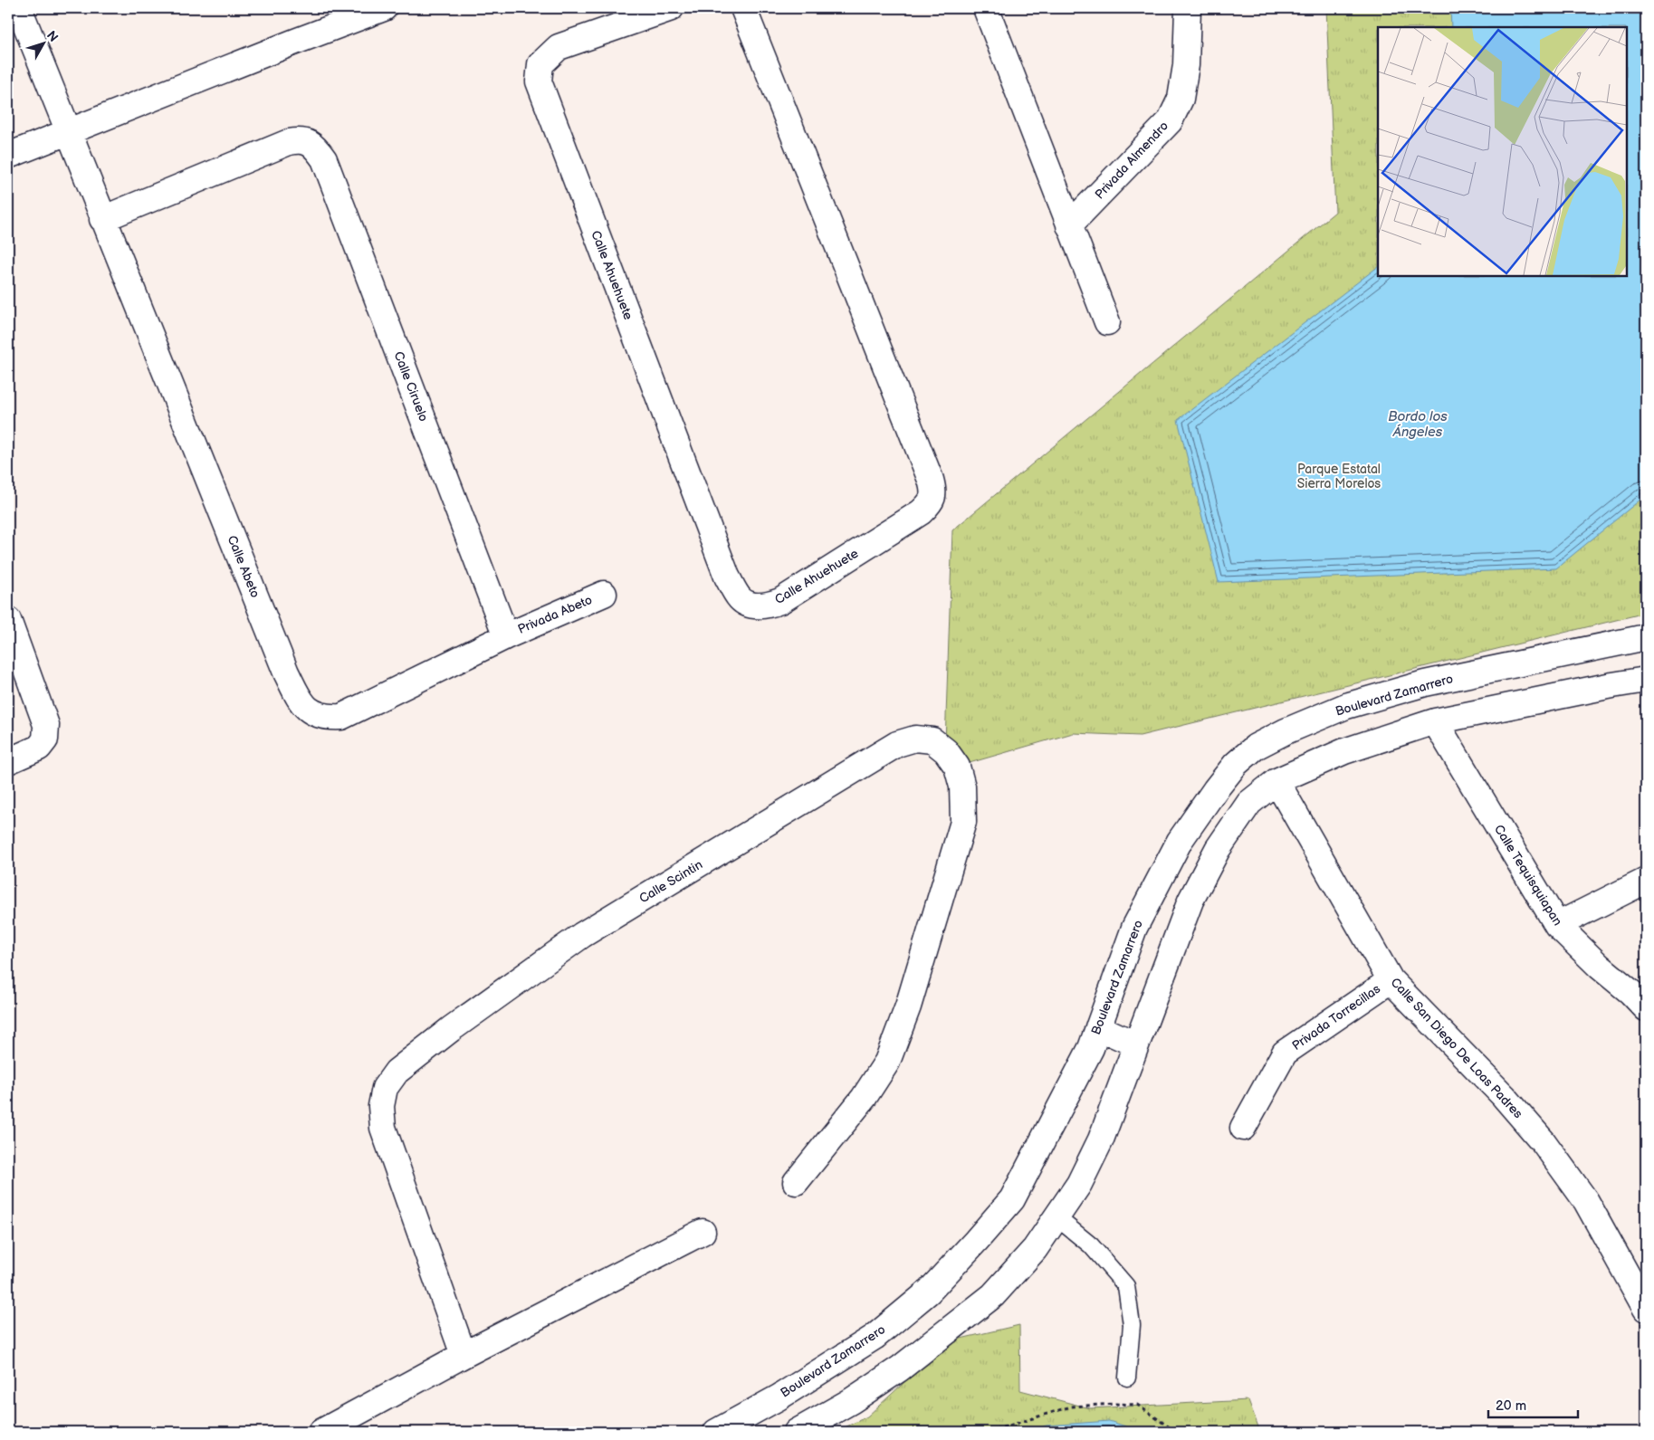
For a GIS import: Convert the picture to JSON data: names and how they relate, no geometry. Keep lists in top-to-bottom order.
{
  "streets": {
    "street": [
      "Privada Almendro",
      "Calle Ahuehuete",
      "Calle Ciruelo",
      "Calle Abeto",
      "Privada Abeto",
      "Boulevard Zamarrero",
      "Calle Tequisquiapan",
      "Calle Scintin",
      "Privada Torrecillas",
      "Calle San Diego De Loas Padres"
    ]
  },
  "crossings": [
    ["Calle Ciruelo", "Calle Abeto"],
    ["Calle Ciruelo", "Privada Abeto"],
    ["Calle Abeto", "Privada Abeto"],
    ["Privada Torrecillas", "Calle San Diego De Loas Padres"]
  ],
  "water": ["Bordo los Ángeles"],
  "parks": ["Parque Estatal Sierra Morelos"],
  "scale_bar": "20 m",
  "north": "top right"
}
